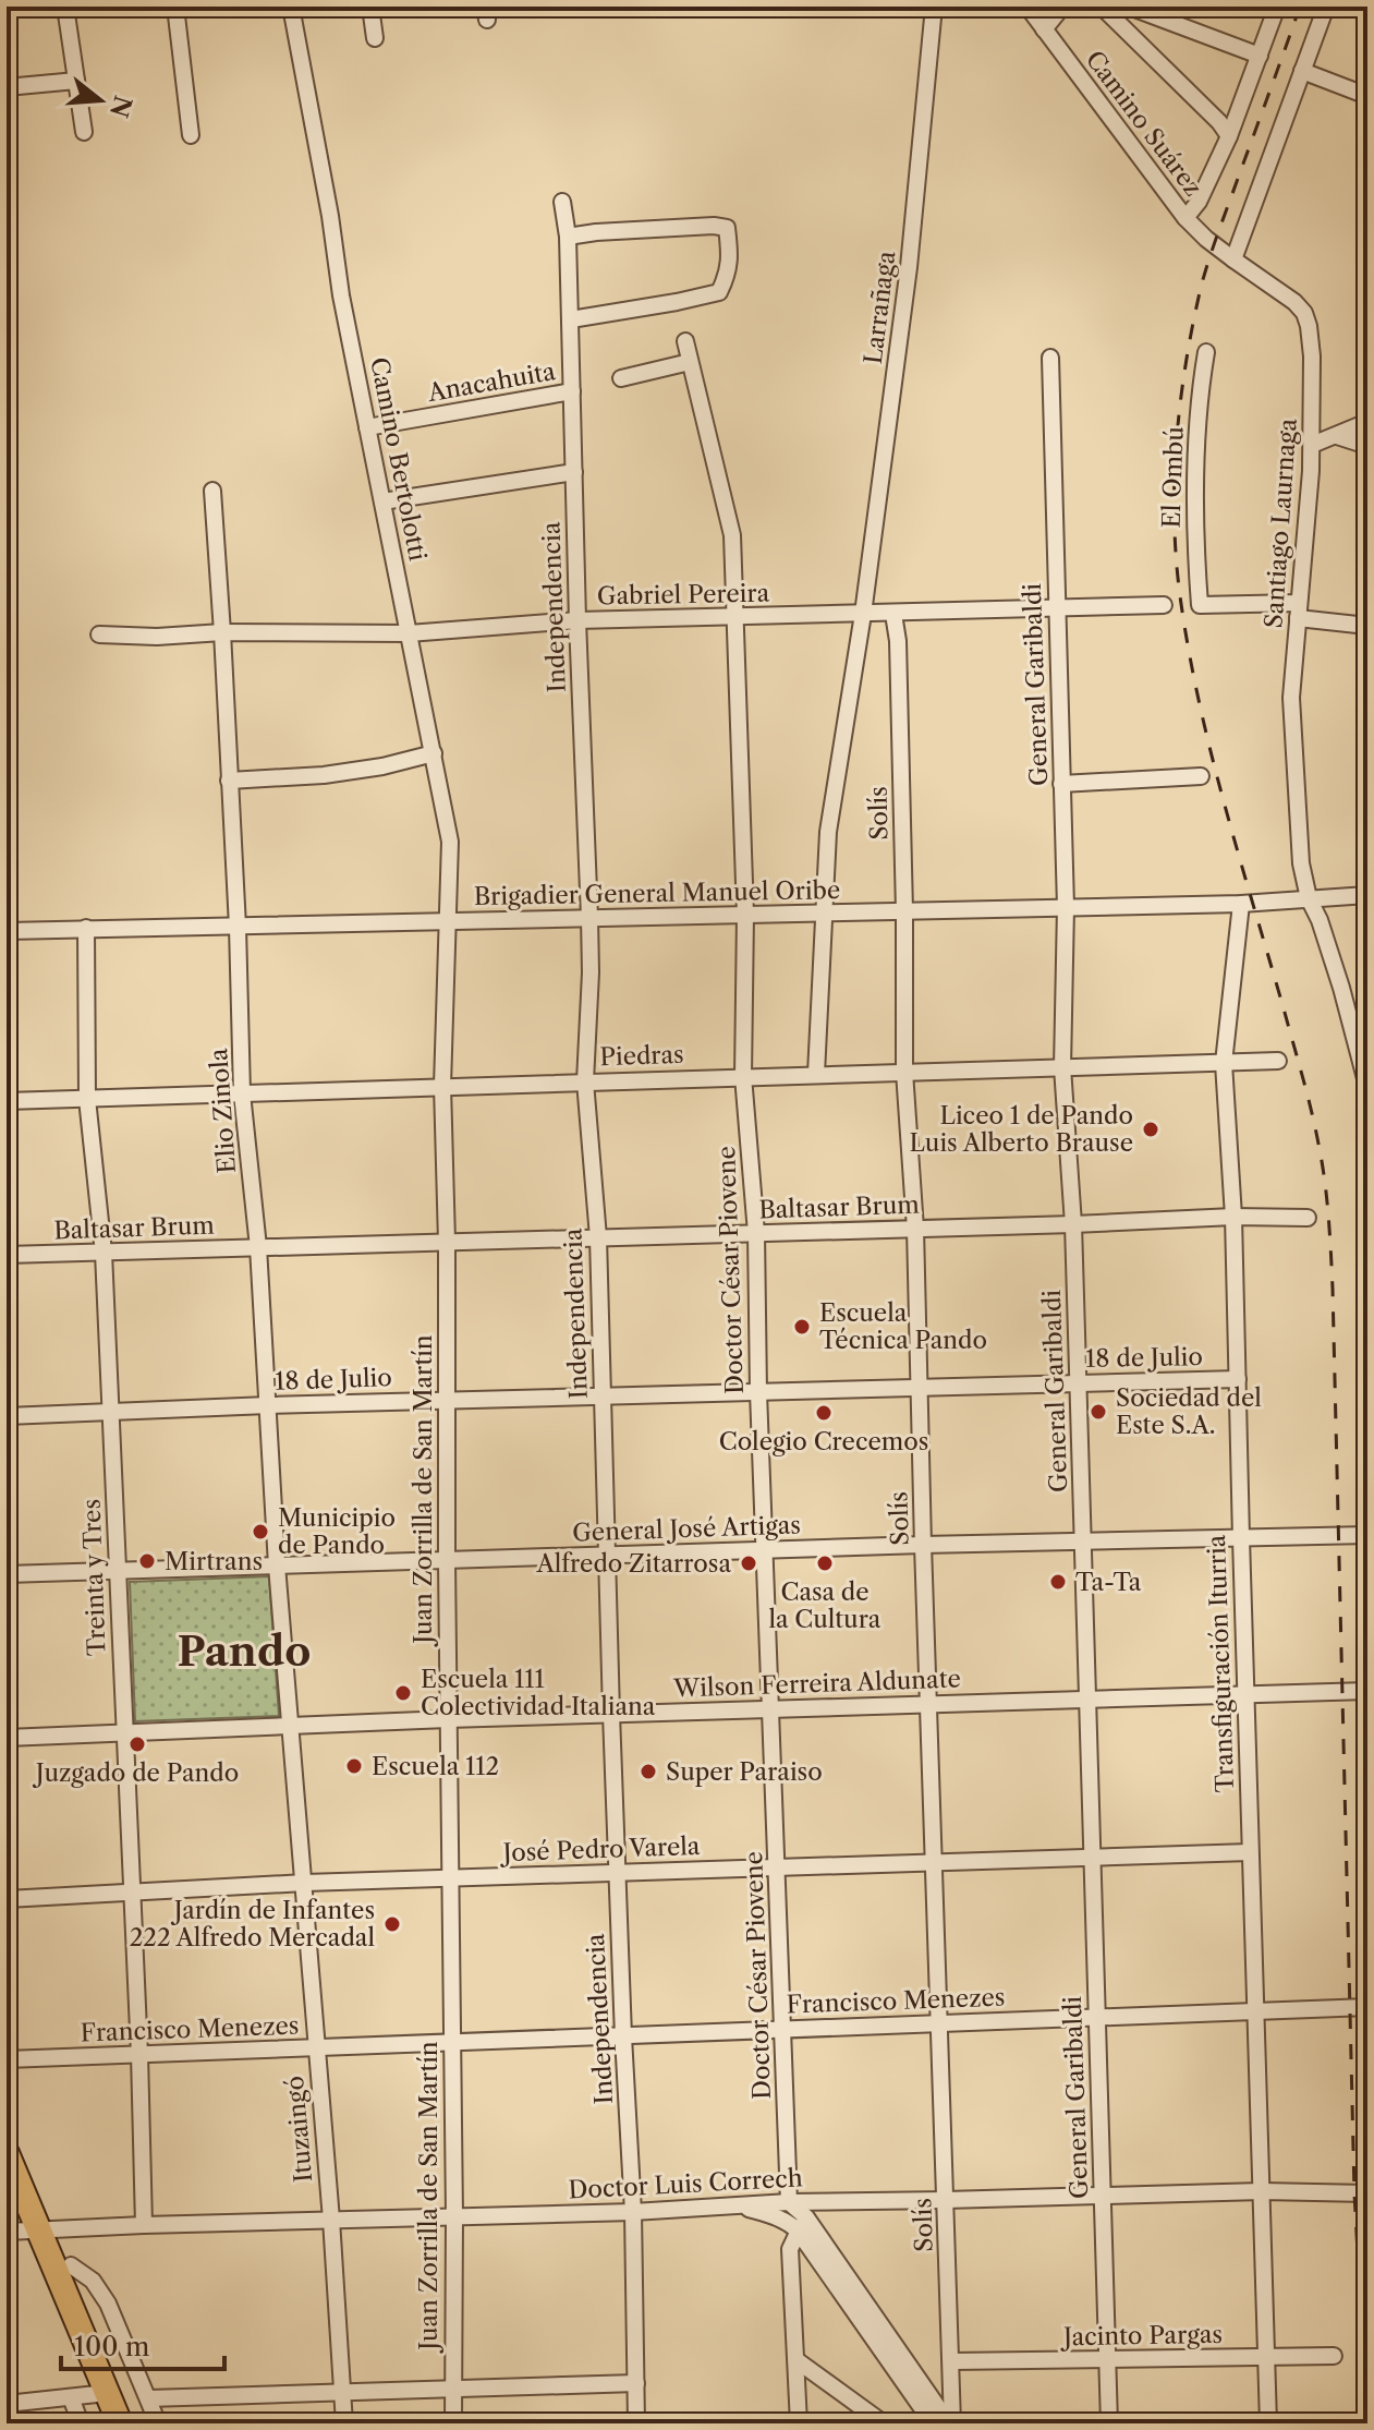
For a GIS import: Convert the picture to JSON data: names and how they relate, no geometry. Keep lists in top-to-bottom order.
{
  "streets": {
    "street": [
      "Camino Suárez",
      "Larrañaga",
      "Anacahuita",
      "Camino Bertolotti",
      "El Ombú",
      "Santiago Laurnaga",
      "Gabriel Pereira",
      "Independencia",
      "General Garibaldi",
      "Solís",
      "Brigadier General Manuel Oribe",
      "Piedras",
      "Elio Zinola",
      "Baltasar Brum",
      "Doctor César Piovene",
      "18 de Julio",
      "Juan Zorrilla de San Martín",
      "General José Artigas",
      "Treinta y Tres",
      "Transfiguración Iturria",
      "Wilson Ferreira Aldunate",
      "José Pedro Varela",
      "Francisco Menezes",
      "Ituzaingó",
      "Doctor Luis Correch",
      "Jacinto Pargas"
    ]
  },
  "crossings": [
    ["Camino Suárez", "Santiago Laurnaga"],
    ["Larrañaga", "Gabriel Pereira"],
    ["Larrañaga", "Brigadier General Manuel Oribe"],
    ["Larrañaga", "Piedras"],
    ["Anacahuita", "Camino Bertolotti"],
    ["Anacahuita", "Independencia"],
    ["Camino Bertolotti", "Gabriel Pereira"],
    ["Camino Bertolotti", "Brigadier General Manuel Oribe"],
    ["Camino Bertolotti", "Juan Zorrilla de San Martín"],
    ["El Ombú", "Santiago Laurnaga"],
    ["Santiago Laurnaga", "Brigadier General Manuel Oribe"],
    ["Gabriel Pereira", "Independencia"],
    ["Gabriel Pereira", "General Garibaldi"],
    ["Gabriel Pereira", "Solís"],
    ["Gabriel Pereira", "Elio Zinola"],
    ["Gabriel Pereira", "Doctor César Piovene"],
    ["Independencia", "Brigadier General Manuel Oribe"],
    ["Independencia", "Piedras"],
    ["Independencia", "Baltasar Brum"],
    ["Independencia", "18 de Julio"],
    ["Independencia", "General José Artigas"],
    ["Independencia", "Wilson Ferreira Aldunate"],
    ["Independencia", "José Pedro Varela"],
    ["Independencia", "Francisco Menezes"],
    ["Independencia", "Doctor Luis Correch"],
    ["General Garibaldi", "Brigadier General Manuel Oribe"],
    ["General Garibaldi", "Piedras"],
    ["General Garibaldi", "Baltasar Brum"],
    ["General Garibaldi", "18 de Julio"],
    ["General Garibaldi", "General José Artigas"],
    ["General Garibaldi", "Wilson Ferreira Aldunate"],
    ["General Garibaldi", "José Pedro Varela"],
    ["General Garibaldi", "Francisco Menezes"],
    ["General Garibaldi", "Doctor Luis Correch"],
    ["General Garibaldi", "Jacinto Pargas"],
    ["Solís", "Brigadier General Manuel Oribe"],
    ["Solís", "Piedras"],
    ["Solís", "Baltasar Brum"],
    ["Solís", "18 de Julio"],
    ["Solís", "General José Artigas"],
    ["Solís", "Wilson Ferreira Aldunate"],
    ["Solís", "José Pedro Varela"],
    ["Solís", "Francisco Menezes"],
    ["Solís", "Doctor Luis Correch"],
    ["Solís", "Jacinto Pargas"],
    ["Brigadier General Manuel Oribe", "Elio Zinola"],
    ["Brigadier General Manuel Oribe", "Doctor César Piovene"],
    ["Brigadier General Manuel Oribe", "Juan Zorrilla de San Martín"],
    ["Brigadier General Manuel Oribe", "Treinta y Tres"],
    ["Brigadier General Manuel Oribe", "Transfiguración Iturria"],
    ["Piedras", "Elio Zinola"],
    ["Piedras", "Doctor César Piovene"],
    ["Piedras", "Juan Zorrilla de San Martín"],
    ["Piedras", "Treinta y Tres"],
    ["Piedras", "Transfiguración Iturria"],
    ["Elio Zinola", "Baltasar Brum"],
    ["Elio Zinola", "18 de Julio"],
    ["Elio Zinola", "General José Artigas"],
    ["Elio Zinola", "Wilson Ferreira Aldunate"],
    ["Elio Zinola", "Ituzaingó"],
    ["Baltasar Brum", "Doctor César Piovene"],
    ["Baltasar Brum", "Juan Zorrilla de San Martín"],
    ["Baltasar Brum", "Treinta y Tres"],
    ["Baltasar Brum", "Transfiguración Iturria"],
    ["Doctor César Piovene", "18 de Julio"],
    ["Doctor César Piovene", "General José Artigas"],
    ["Doctor César Piovene", "Wilson Ferreira Aldunate"],
    ["Doctor César Piovene", "José Pedro Varela"],
    ["Doctor César Piovene", "Francisco Menezes"],
    ["Doctor César Piovene", "Doctor Luis Correch"],
    ["18 de Julio", "Juan Zorrilla de San Martín"],
    ["18 de Julio", "Treinta y Tres"],
    ["18 de Julio", "Transfiguración Iturria"],
    ["Juan Zorrilla de San Martín", "General José Artigas"],
    ["Juan Zorrilla de San Martín", "Wilson Ferreira Aldunate"],
    ["Juan Zorrilla de San Martín", "José Pedro Varela"],
    ["Juan Zorrilla de San Martín", "Francisco Menezes"],
    ["Juan Zorrilla de San Martín", "Doctor Luis Correch"],
    ["General José Artigas", "Treinta y Tres"],
    ["General José Artigas", "Transfiguración Iturria"],
    ["Treinta y Tres", "Wilson Ferreira Aldunate"],
    ["Treinta y Tres", "José Pedro Varela"],
    ["Treinta y Tres", "Francisco Menezes"],
    ["Treinta y Tres", "Doctor Luis Correch"],
    ["Transfiguración Iturria", "Wilson Ferreira Aldunate"],
    ["Transfiguración Iturria", "José Pedro Varela"],
    ["Transfiguración Iturria", "Francisco Menezes"],
    ["Transfiguración Iturria", "Doctor Luis Correch"],
    ["Transfiguración Iturria", "Jacinto Pargas"],
    ["Wilson Ferreira Aldunate", "Ituzaingó"],
    ["José Pedro Varela", "Ituzaingó"],
    ["Francisco Menezes", "Ituzaingó"],
    ["Ituzaingó", "Doctor Luis Correch"]
  ],
  "districts": ["Pando"],
  "places": [
    "Liceo 1 de Pando Luis Alberto Brause",
    "Escuela Técnica Pando",
    "Sociedad del Este S.A.",
    "Colegio Crecemos",
    "Municipio de Pando",
    "Mirtrans",
    "Alfredo Zitarrosa",
    "Casa de la Cultura",
    "Ta-Ta",
    "Escuela 111 Colectividad Italiana",
    "Juzgado de Pando",
    "Escuela 112",
    "Super Paraiso",
    "Jardín de Infantes 222 Alfredo Mercadal"
  ],
  "scale_bar": "100 m",
  "north": "right"
}
